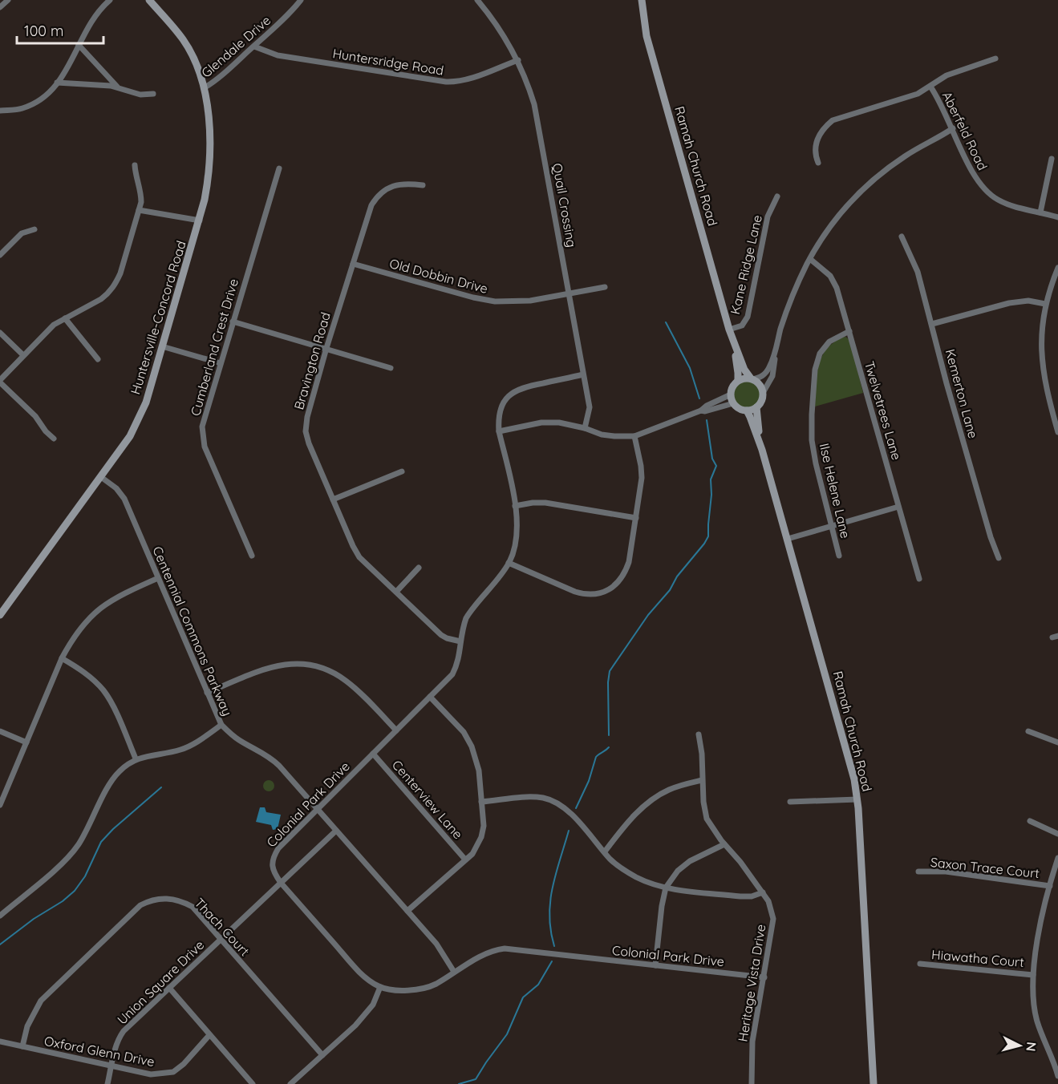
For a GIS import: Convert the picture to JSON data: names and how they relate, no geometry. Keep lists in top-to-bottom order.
{
  "streets": {
    "main road": ["Ramah Church Road", "Huntersville-Concord Road"],
    "street": [
      "Glendale Drive",
      "Huntersridge Road",
      "Aberfeld Road",
      "Quail Crossing",
      "Kane Ridge Lane",
      "Old Dobbin Drive",
      "Cumberland Crest Drive",
      "Bravington Road",
      "Kemerton Lane",
      "Twelvetrees Lane",
      "Ilse Helene Lane",
      "Centennial Commons Parkway",
      "Centerview Lane",
      "Colonial Park Drive",
      "Saxon Trace Court",
      "Thach Court",
      "Hiawatha Court",
      "Union Square Drive",
      "Heritage Vista Drive",
      "Oxford Glenn Drive"
    ]
  },
  "crossings": [
    ["Glendale Drive", "Huntersridge Road"],
    ["Glendale Drive", "Huntersville-Concord Road"],
    ["Huntersridge Road", "Quail Crossing"],
    ["Ramah Church Road", "Kane Ridge Lane"],
    ["Quail Crossing", "Old Dobbin Drive"],
    ["Quail Crossing", "Colonial Park Drive"],
    ["Old Dobbin Drive", "Bravington Road"],
    ["Huntersville-Concord Road", "Centennial Commons Parkway"],
    ["Bravington Road", "Colonial Park Drive"],
    ["Twelvetrees Lane", "Ilse Helene Lane"],
    ["Centennial Commons Parkway", "Colonial Park Drive"],
    ["Centennial Commons Parkway", "Union Square Drive"],
    ["Centerview Lane", "Colonial Park Drive"],
    ["Colonial Park Drive", "Union Square Drive"],
    ["Colonial Park Drive", "Heritage Vista Drive"],
    ["Thach Court", "Union Square Drive"],
    ["Thach Court", "Oxford Glenn Drive"],
    ["Union Square Drive", "Oxford Glenn Drive"]
  ],
  "scale_bar": "100 m",
  "north": "right"
}
